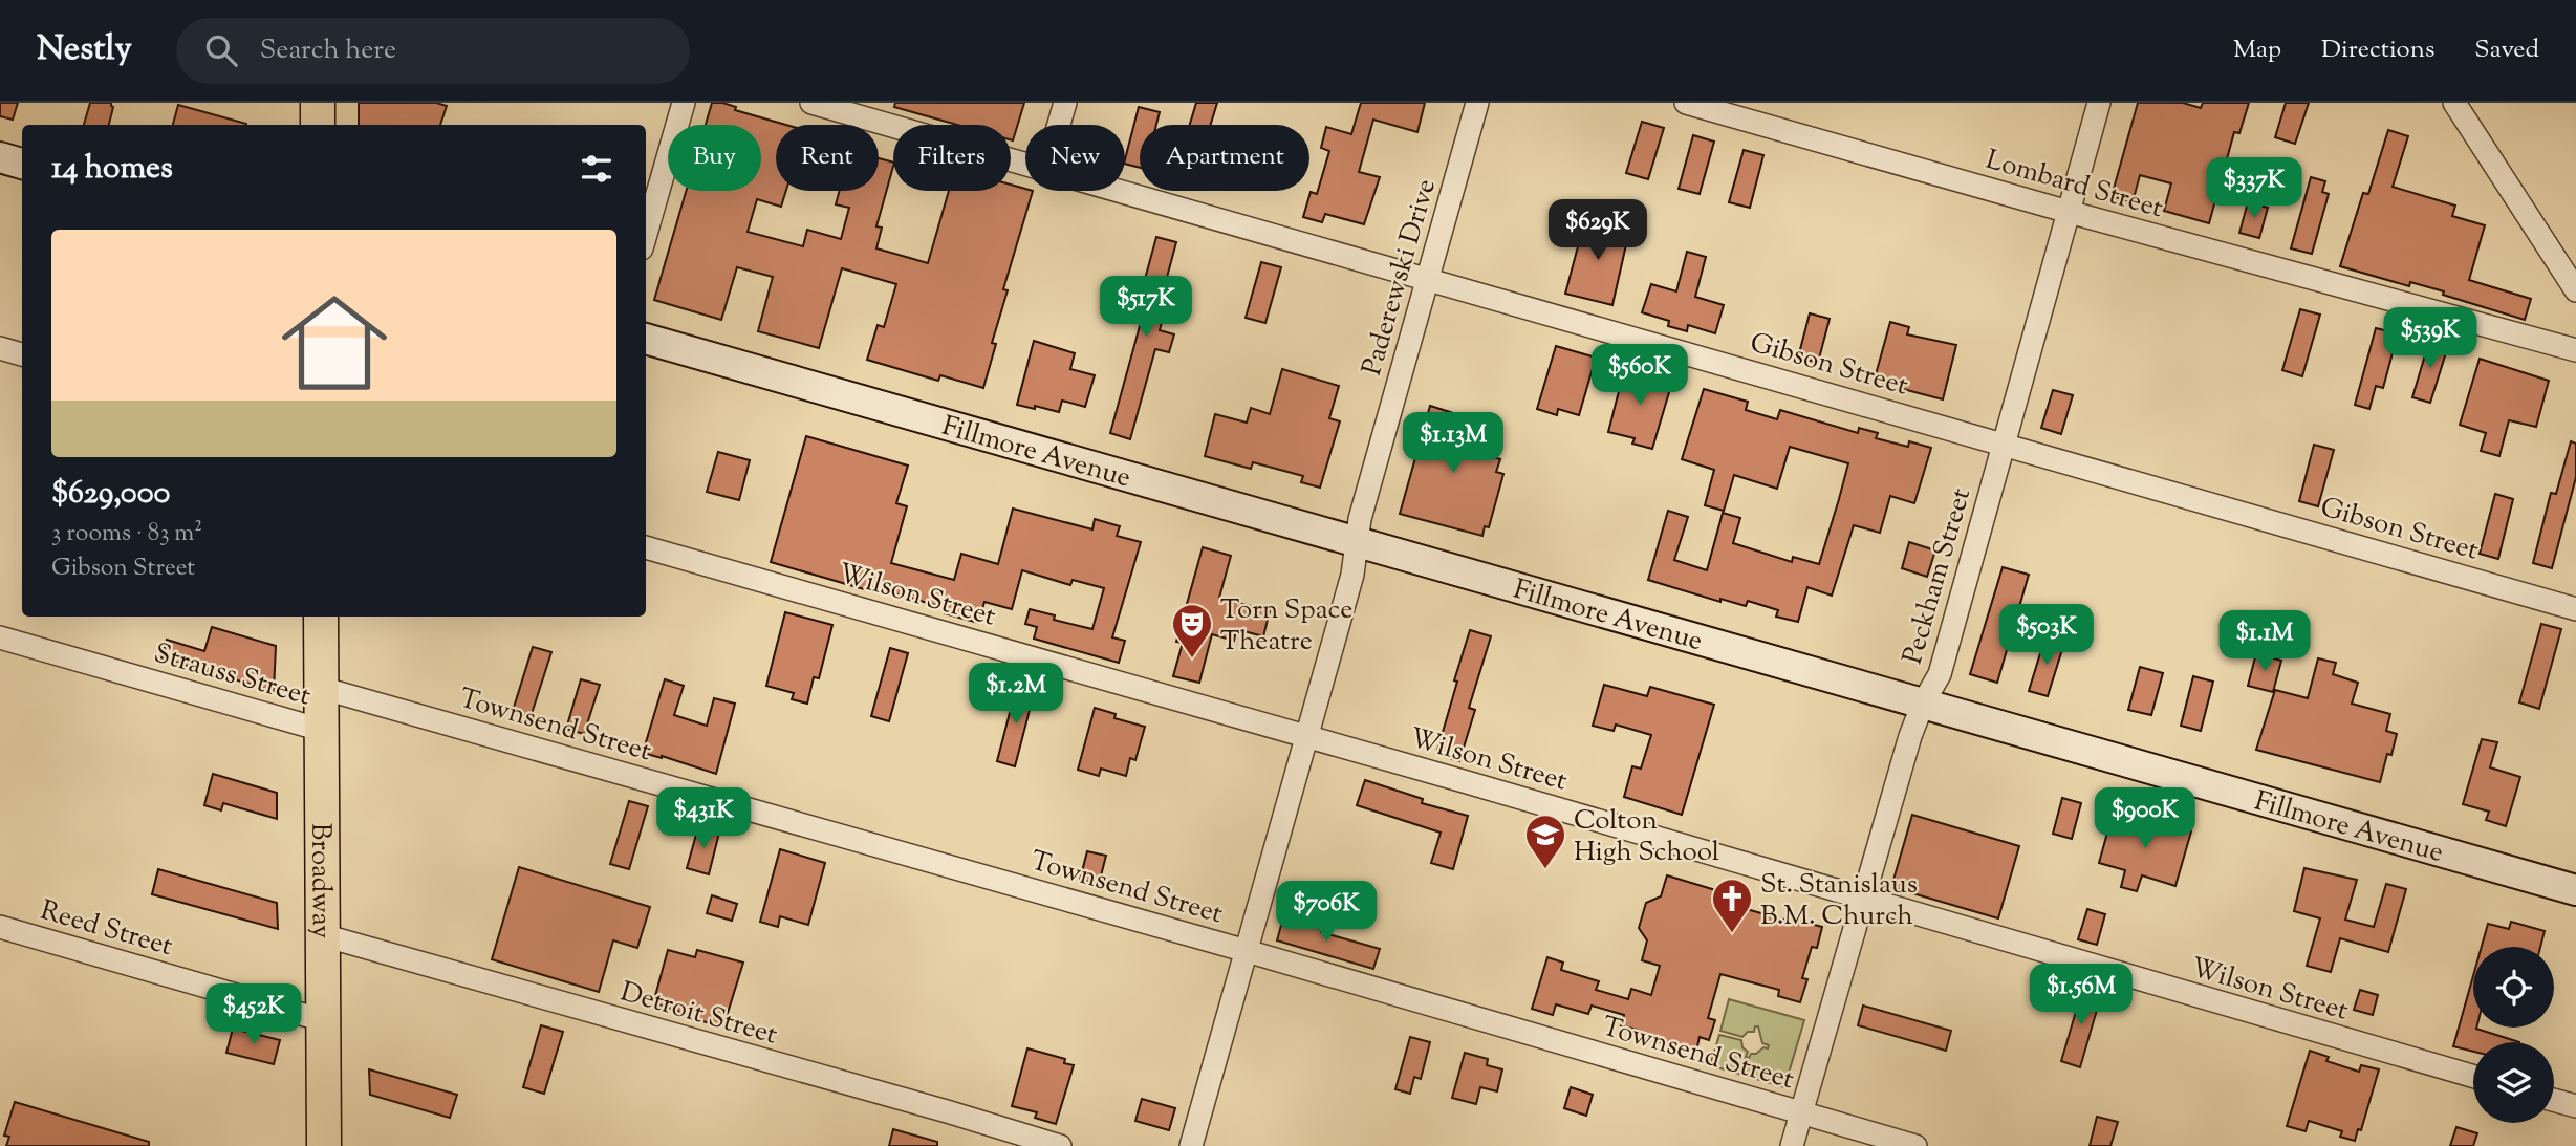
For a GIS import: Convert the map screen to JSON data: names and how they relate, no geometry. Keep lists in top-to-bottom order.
{
  "streets": {
    "main road": ["Broadway"],
    "street": [
      "Lombard Street",
      "Paderewski Drive",
      "Gibson Street",
      "Fillmore Avenue",
      "Peckham Street",
      "Wilson Street",
      "Strauss Street",
      "Townsend Street",
      "Reed Street",
      "Detroit Street"
    ]
  },
  "crossings": [
    ["Lombard Street", "Peckham Street"],
    ["Paderewski Drive", "Gibson Street"],
    ["Paderewski Drive", "Fillmore Avenue"],
    ["Paderewski Drive", "Wilson Street"],
    ["Paderewski Drive", "Townsend Street"],
    ["Gibson Street", "Peckham Street"],
    ["Fillmore Avenue", "Peckham Street"],
    ["Peckham Street", "Wilson Street"],
    ["Peckham Street", "Townsend Street"],
    ["Strauss Street", "Broadway"],
    ["Townsend Street", "Broadway"],
    ["Broadway", "Reed Street"],
    ["Broadway", "Detroit Street"]
  ],
  "places": {
    "theatre": ["Torn Space Theatre"],
    "school or university": ["Colton High School"],
    "church": ["St. Stanislaus B.M. Church"]
  },
  "page": {
    "header": "Nestly",
    "search": "Search here",
    "nav": ["Map", "Directions", "Saved"],
    "chip": [
      "Buy",
      "Rent",
      "Filters",
      "New",
      "Apartment"
    ],
    "heading": "14 homes",
    "price": [
      "$337K",
      "$629K",
      "$517K",
      "$539K",
      "$560K",
      "$1.13M",
      "$503K",
      "$1.1M",
      "$1.2M",
      "$431K",
      "$900K",
      "$706K",
      "$1.56M",
      "$452K"
    ],
    "list": [
      {
        "name": "$629,000",
        "note": "3 rooms · 83 m² · Gibson Street"
      }
    ]
  }
}
